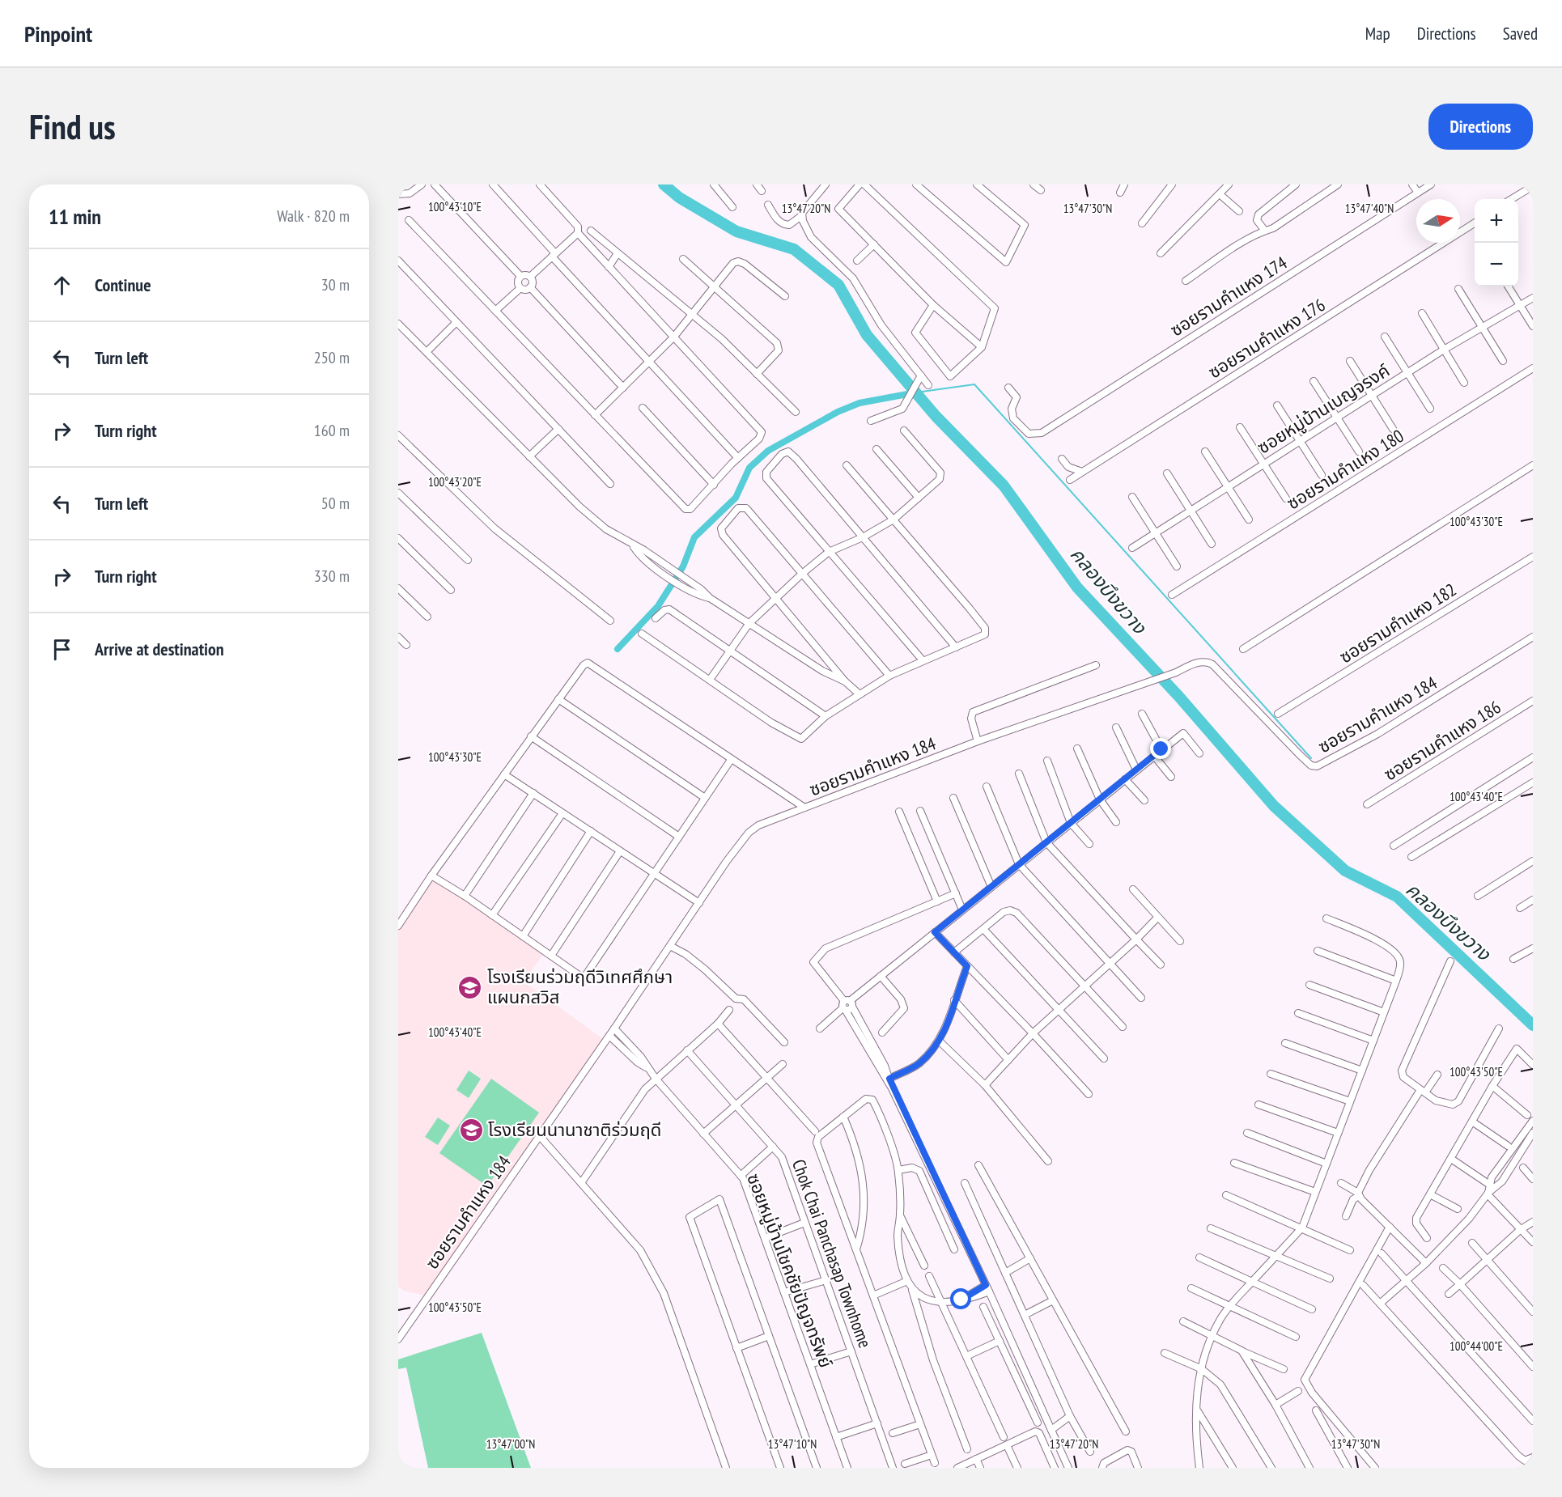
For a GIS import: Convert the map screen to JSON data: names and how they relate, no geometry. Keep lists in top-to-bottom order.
{
  "streets": {
    "street": [
      "ซอยรามคำแหง 174",
      "ซอยรามคำแหง 176",
      "ซอยหมู่บ้านเบญจรงค์",
      "ซอยรามคำแหง 180",
      "ซอยรามคำแหง 182",
      "ซอยรามคำแหง 184",
      "ซอยรามคำแหง 186",
      "Chok Chai Panchasap Townhome",
      "ซอยหมู่บ้านโชคชัยปัญจทรัพย์"
    ]
  },
  "crossings": [
    ["ซอยรามคำแหง 184", "ซอยหมู่บ้านโชคชัยปัญจทรัพย์"]
  ],
  "water": ["คลองบึงขวาง"],
  "places": {
    "school or university": ["โรงเรียนร่วมฤดีวิเทศศึกษา แผนกสวิส", "โรงเรียนนานาชาติร่วมฤดี"]
  },
  "north": "right",
  "page": {
    "header": "Pinpoint",
    "nav": ["Map", "Directions", "Saved"],
    "buttons": "Directions",
    "title": "Find us",
    "heading": ["11 min", "Walk · 820 m"],
    "map_buttons": ["+", "−"],
    "list": [
      ["Continue", "30 m"],
      ["Turn left", "250 m"],
      ["Turn right", "160 m"],
      ["Turn left", "50 m"],
      ["Turn right", "330 m"],
      "Arrive at destination"
    ]
  },
  "coordinates": [
    "100°43'10\"E",
    "13°47'20\"N",
    "13°47'30\"N",
    "13°47'40\"N",
    "100°43'20\"E",
    "100°43'30\"E",
    "100°43'40\"E",
    "100°43'50\"E",
    "100°44'00\"E",
    "13°47'00\"N",
    "13°47'10\"N"
  ]
}
